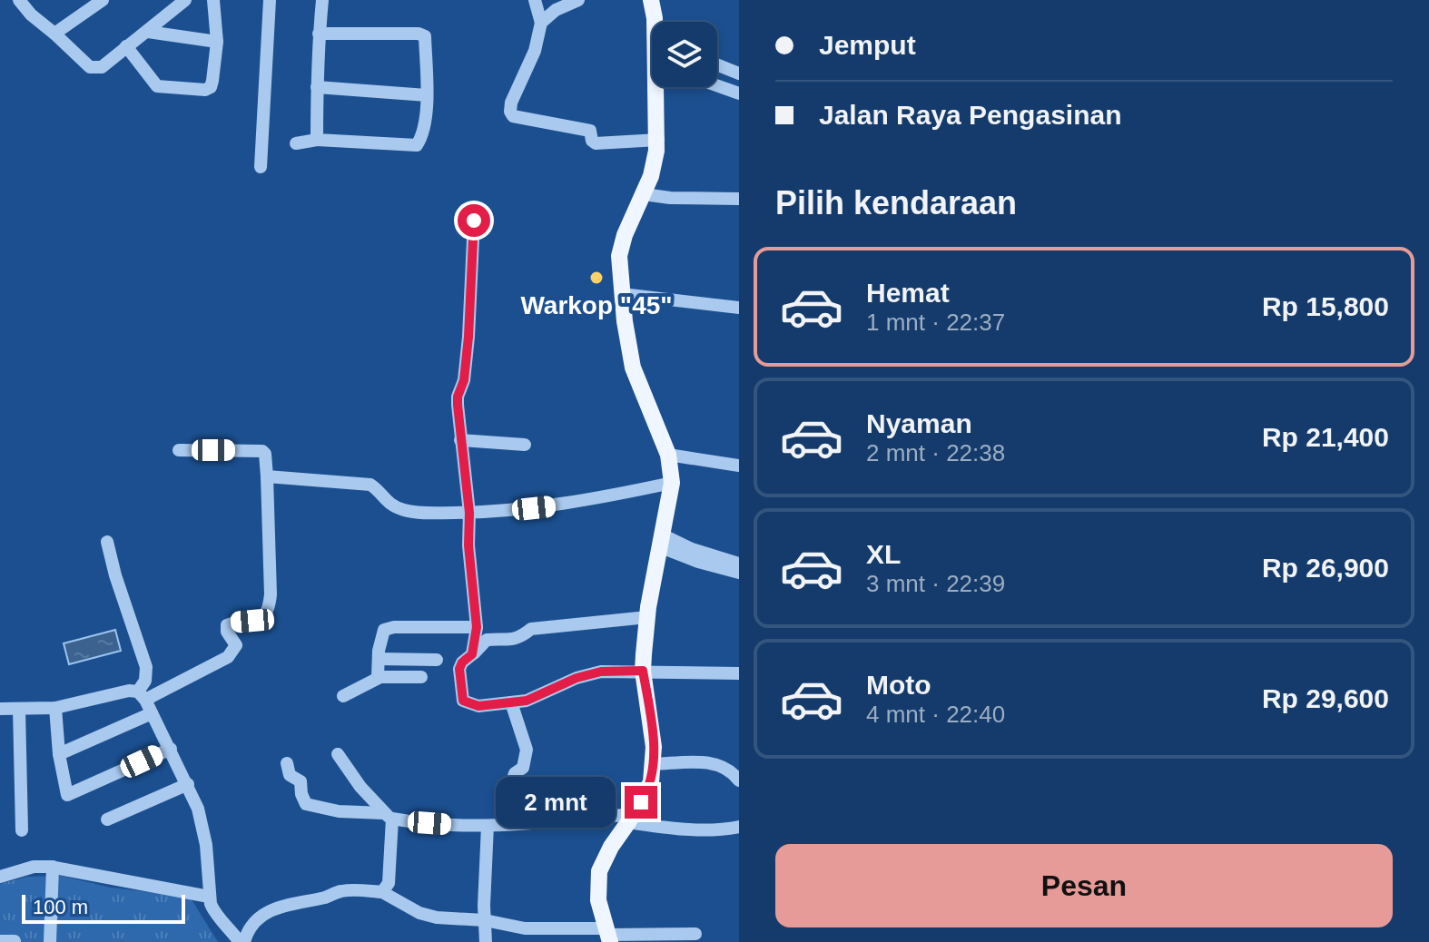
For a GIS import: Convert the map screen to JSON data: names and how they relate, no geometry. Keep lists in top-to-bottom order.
{
  "places": ["Warkop \"45\""],
  "scale_bar": "100 m",
  "page": {
    "banner": ["Jemput", "Jalan Raya Pengasinan"],
    "heading": "Pilih kendaraan",
    "list": [
      {
        "name": "Hemat",
        "note": "1 mnt · 22:37",
        "value": "Rp 15,800"
      },
      {
        "name": "Nyaman",
        "note": "2 mnt · 22:38",
        "value": "Rp 21,400"
      },
      {
        "name": "XL",
        "note": "3 mnt · 22:39",
        "value": "Rp 26,900"
      },
      {
        "name": "Moto",
        "note": "4 mnt · 22:40",
        "value": "Rp 29,600"
      }
    ],
    "bubble": "2 mnt",
    "buttons": "Pesan",
    "scale": "100 m"
  }
}
